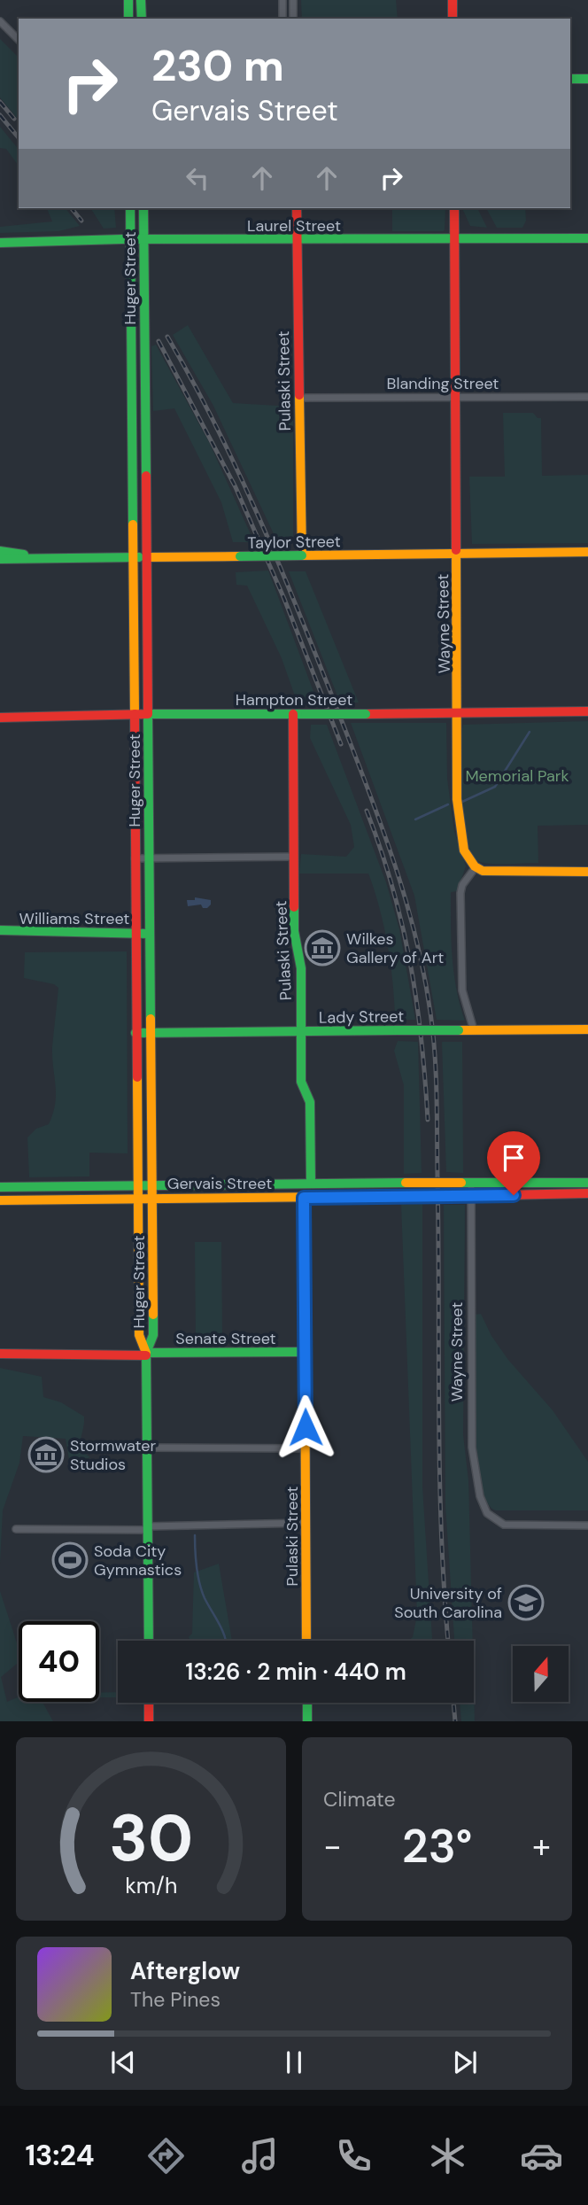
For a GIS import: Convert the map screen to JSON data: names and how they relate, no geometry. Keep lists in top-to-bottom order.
{
  "streets": {
    "main road": [
      "Laurel Street",
      "Huger Street",
      "Pulaski Street",
      "Taylor Street",
      "Wayne Street",
      "Hampton Street",
      "Williams Street",
      "Lady Street",
      "Gervais Street",
      "Senate Street"
    ],
    "street": ["Blanding Street"]
  },
  "crossings": [
    ["Laurel Street", "Huger Street"],
    ["Laurel Street", "Pulaski Street"],
    ["Laurel Street", "Wayne Street"],
    ["Huger Street", "Taylor Street"],
    ["Huger Street", "Hampton Street"],
    ["Huger Street", "Williams Street"],
    ["Huger Street", "Lady Street"],
    ["Huger Street", "Gervais Street"],
    ["Huger Street", "Senate Street"],
    ["Pulaski Street", "Blanding Street"],
    ["Pulaski Street", "Taylor Street"],
    ["Pulaski Street", "Hampton Street"],
    ["Pulaski Street", "Lady Street"],
    ["Pulaski Street", "Gervais Street"],
    ["Pulaski Street", "Senate Street"],
    ["Blanding Street", "Wayne Street"],
    ["Taylor Street", "Wayne Street"],
    ["Wayne Street", "Hampton Street"],
    ["Wayne Street", "Gervais Street"]
  ],
  "parks": ["Memorial Park"],
  "places": {
    "museum": ["Wilkes Gallery of Art", "Stormwater Studios"],
    "sports": ["Soda City Gymnastics"],
    "school or university": ["University of South Carolina"]
  },
  "north": "top",
  "page": {
    "turn": ["230 m", "Gervais Street"],
    "limit": "40",
    "trip": "13:26 · 2 min · 440 m",
    "tile": "Climate",
    "heat": ["−", "23°", "+"],
    "song": ["Afterglow", "The Pines"],
    "tabs": "13:24",
    "gauge": ["30", "km/h"]
  }
}
